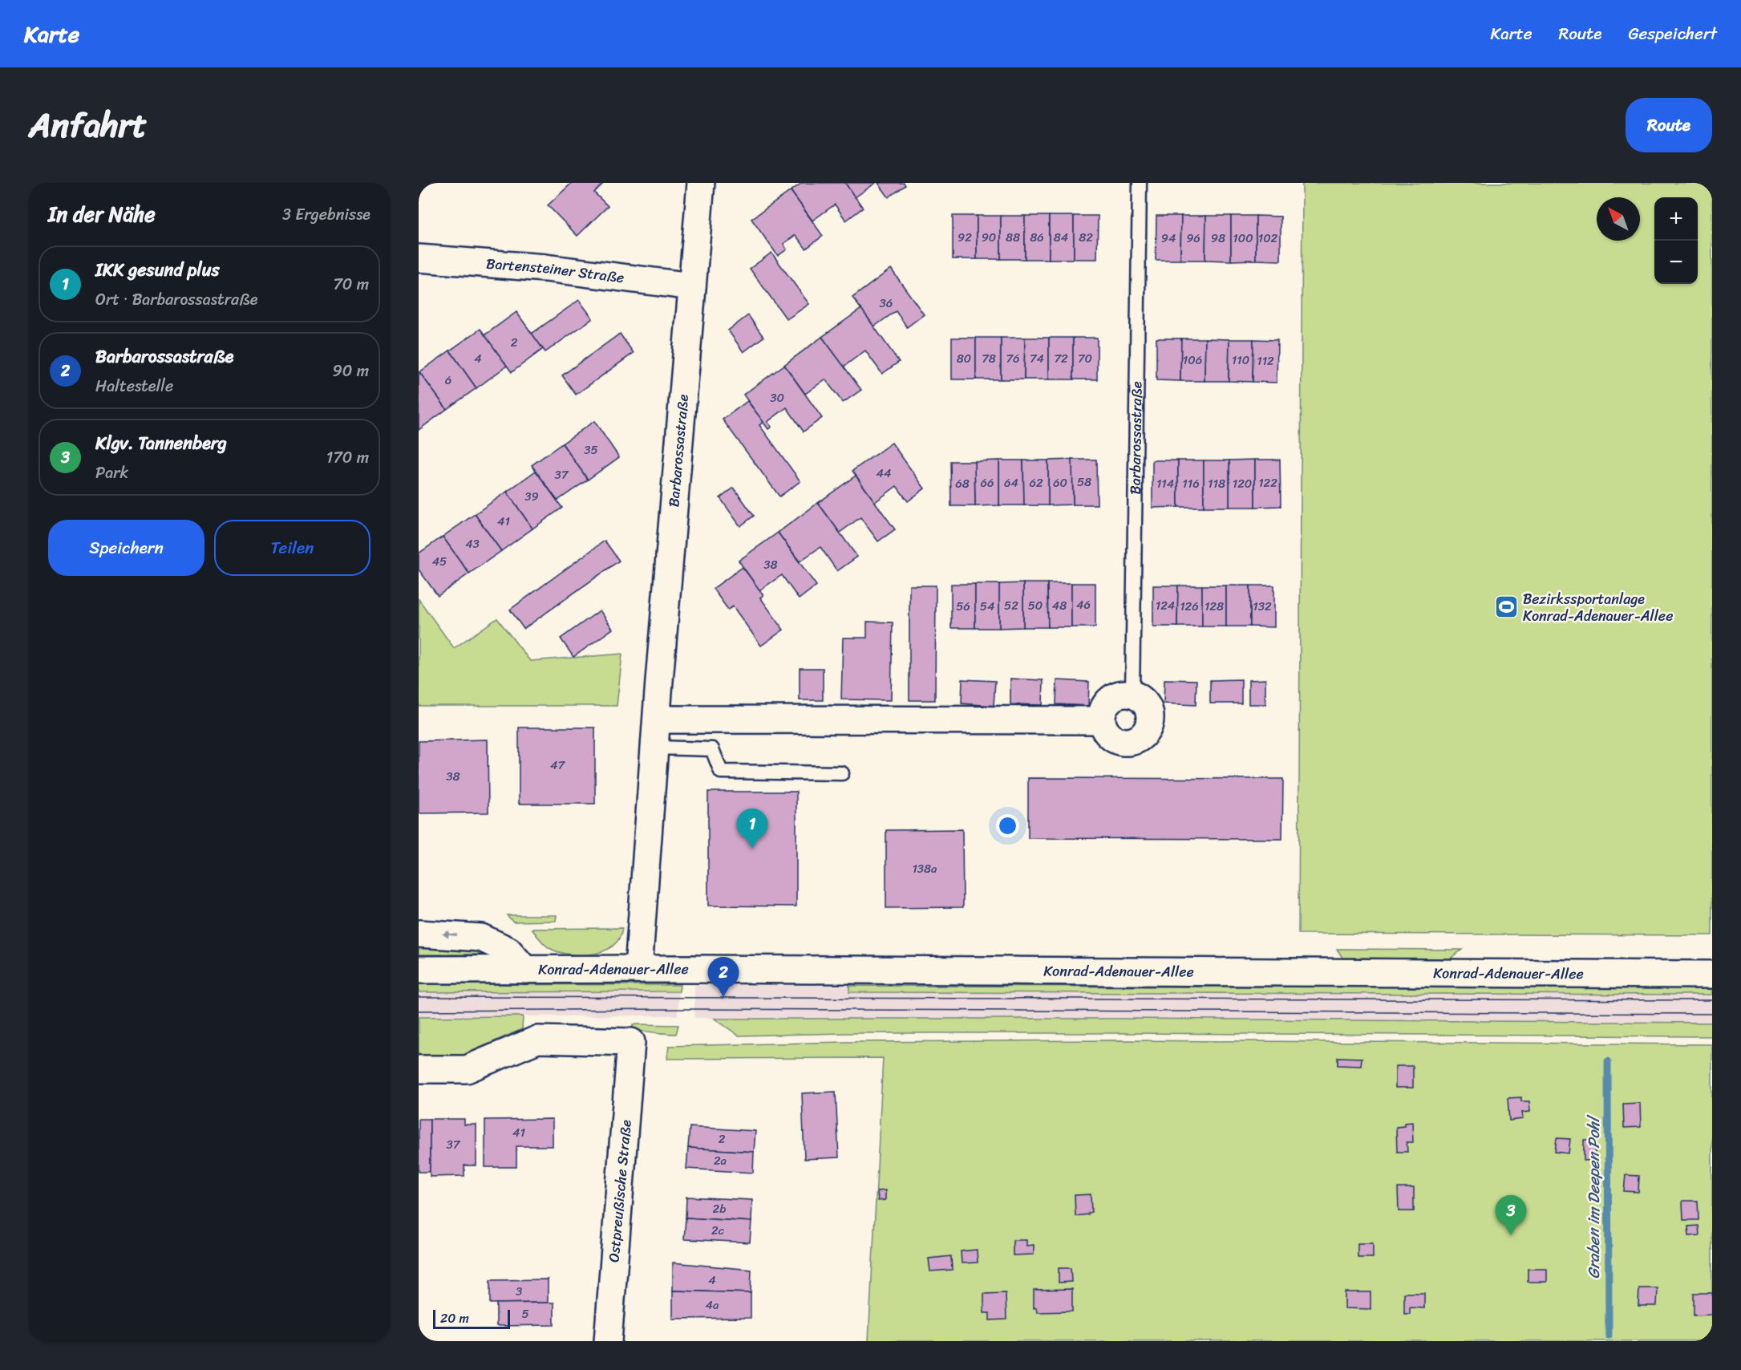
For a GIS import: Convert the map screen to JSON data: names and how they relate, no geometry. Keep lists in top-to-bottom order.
{
  "streets": {
    "street": [
      "Bartensteiner Straße",
      "Barbarossastraße",
      "Konrad-Adenauer-Allee",
      "Ostpreußische Straße"
    ]
  },
  "crossings": [
    ["Bartensteiner Straße", "Barbarossastraße"],
    ["Barbarossastraße", "Konrad-Adenauer-Allee"]
  ],
  "water": ["Graben im Deepen Pohl"],
  "places": {
    "sports": ["Bezirkssportanlage Konrad-Adenauer-Allee"]
  },
  "house_numbers": [
    "92",
    "90",
    "88",
    "86",
    "84",
    "82",
    "94",
    "96",
    "98",
    "100",
    "102",
    "36",
    "2",
    "4",
    "80",
    "78",
    "76",
    "74",
    "72",
    "70",
    "106",
    "110",
    "112",
    "6",
    "30",
    "35",
    "44",
    "37",
    "58",
    "66",
    "64",
    "62",
    "60",
    "122",
    "68",
    "114",
    "116",
    "118",
    "120",
    "39",
    "41",
    "43",
    "45",
    "38",
    "46",
    "52",
    "50",
    "48",
    "124",
    "56",
    "54",
    "126",
    "128",
    "132",
    "47",
    "38",
    "138a",
    "41",
    "2",
    "37",
    "2a",
    "2b",
    "2c",
    "4",
    "3",
    "4a",
    "5"
  ],
  "scale_bar": "20 m",
  "north": "top left",
  "page": {
    "header": "Karte",
    "nav": ["Karte", "Route", "Gespeichert"],
    "title": "Anfahrt",
    "buttons": [
      "Route",
      ["Speichern", "Teilen"]
    ],
    "heading": ["In der Nähe", "3 Ergebnisse"],
    "map_buttons": ["+", "−"],
    "list": [
      {
        "mark": "1",
        "name": "IKK gesund plus",
        "note": "Ort · Barbarossastraße",
        "value": "70 m"
      },
      {
        "mark": "2",
        "name": "Barbarossastraße",
        "note": "Haltestelle",
        "value": "90 m"
      },
      {
        "mark": "3",
        "name": "Klgv. Tannenberg",
        "note": "Park",
        "value": "170 m"
      }
    ],
    "pins": ["1", "2", "3"],
    "scale": "20 m"
  }
}
